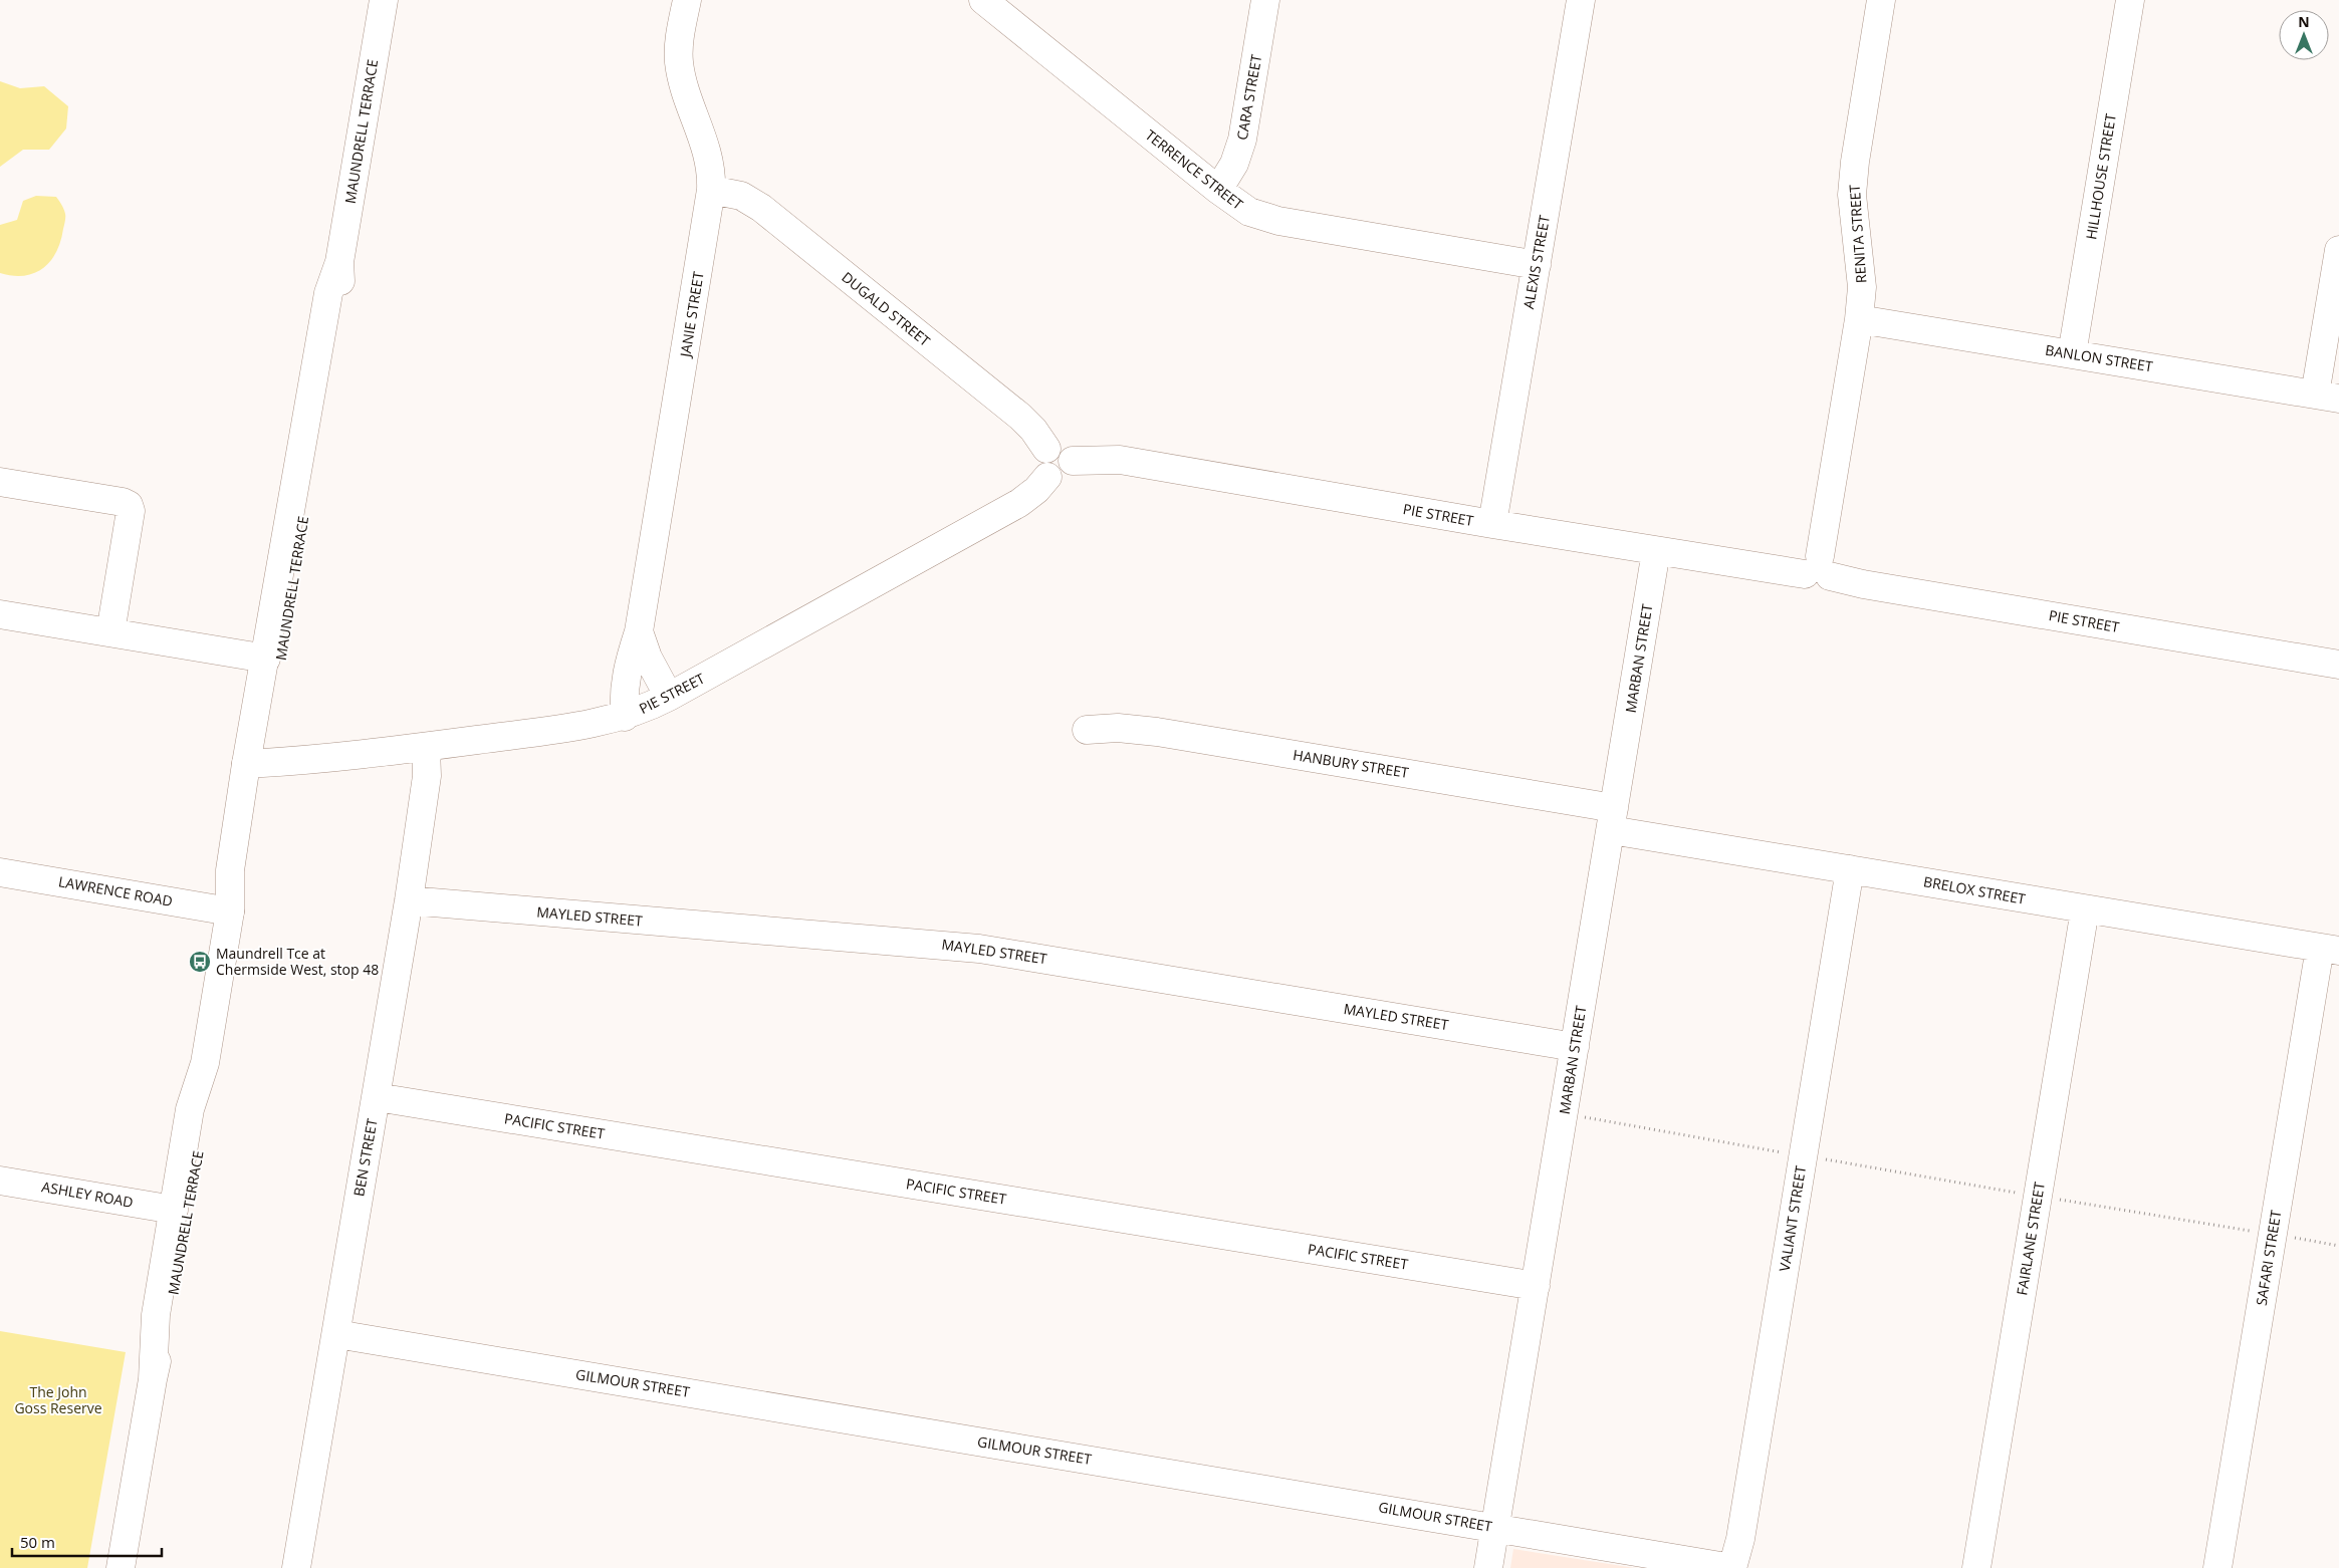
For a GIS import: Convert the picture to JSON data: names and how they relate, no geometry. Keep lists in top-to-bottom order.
{
  "streets": {
    "street": [
      "CARA STREET",
      "MAUNDRELL TERRACE",
      "TERRENCE STREET",
      "HILLHOUSE STREET",
      "RENITA STREET",
      "ALEXIS STREET",
      "DUGALD STREET",
      "JANIE STREET",
      "BANLON STREET",
      "PIE STREET",
      "MARBAN STREET",
      "HANBURY STREET",
      "BRELOX STREET",
      "LAWRENCE ROAD",
      "MAYLED STREET",
      "PACIFIC STREET",
      "BEN STREET",
      "ASHLEY ROAD",
      "VALIANT STREET",
      "FAIRLANE STREET",
      "SAFARI STREET",
      "GILMOUR STREET"
    ]
  },
  "crossings": [
    ["CARA STREET", "TERRENCE STREET"],
    ["MAUNDRELL TERRACE", "PIE STREET"],
    ["MAUNDRELL TERRACE", "LAWRENCE ROAD"],
    ["MAUNDRELL TERRACE", "ASHLEY ROAD"],
    ["TERRENCE STREET", "ALEXIS STREET"],
    ["HILLHOUSE STREET", "BANLON STREET"],
    ["RENITA STREET", "BANLON STREET"],
    ["RENITA STREET", "PIE STREET"],
    ["ALEXIS STREET", "PIE STREET"],
    ["DUGALD STREET", "JANIE STREET"],
    ["DUGALD STREET", "PIE STREET"],
    ["JANIE STREET", "PIE STREET"],
    ["PIE STREET", "MARBAN STREET"],
    ["PIE STREET", "BEN STREET"],
    ["MARBAN STREET", "HANBURY STREET"],
    ["MARBAN STREET", "BRELOX STREET"],
    ["MARBAN STREET", "MAYLED STREET"],
    ["MARBAN STREET", "PACIFIC STREET"],
    ["MARBAN STREET", "GILMOUR STREET"],
    ["HANBURY STREET", "BRELOX STREET"],
    ["BRELOX STREET", "VALIANT STREET"],
    ["BRELOX STREET", "FAIRLANE STREET"],
    ["BRELOX STREET", "SAFARI STREET"],
    ["MAYLED STREET", "BEN STREET"],
    ["PACIFIC STREET", "BEN STREET"],
    ["BEN STREET", "GILMOUR STREET"],
    ["VALIANT STREET", "GILMOUR STREET"]
  ],
  "parks": ["The John Goss Reserve"],
  "places": {
    "bus stop": ["Maundrell Tce at Chermside West, stop 48"]
  },
  "scale_bar": "50 m",
  "north": "top"
}
